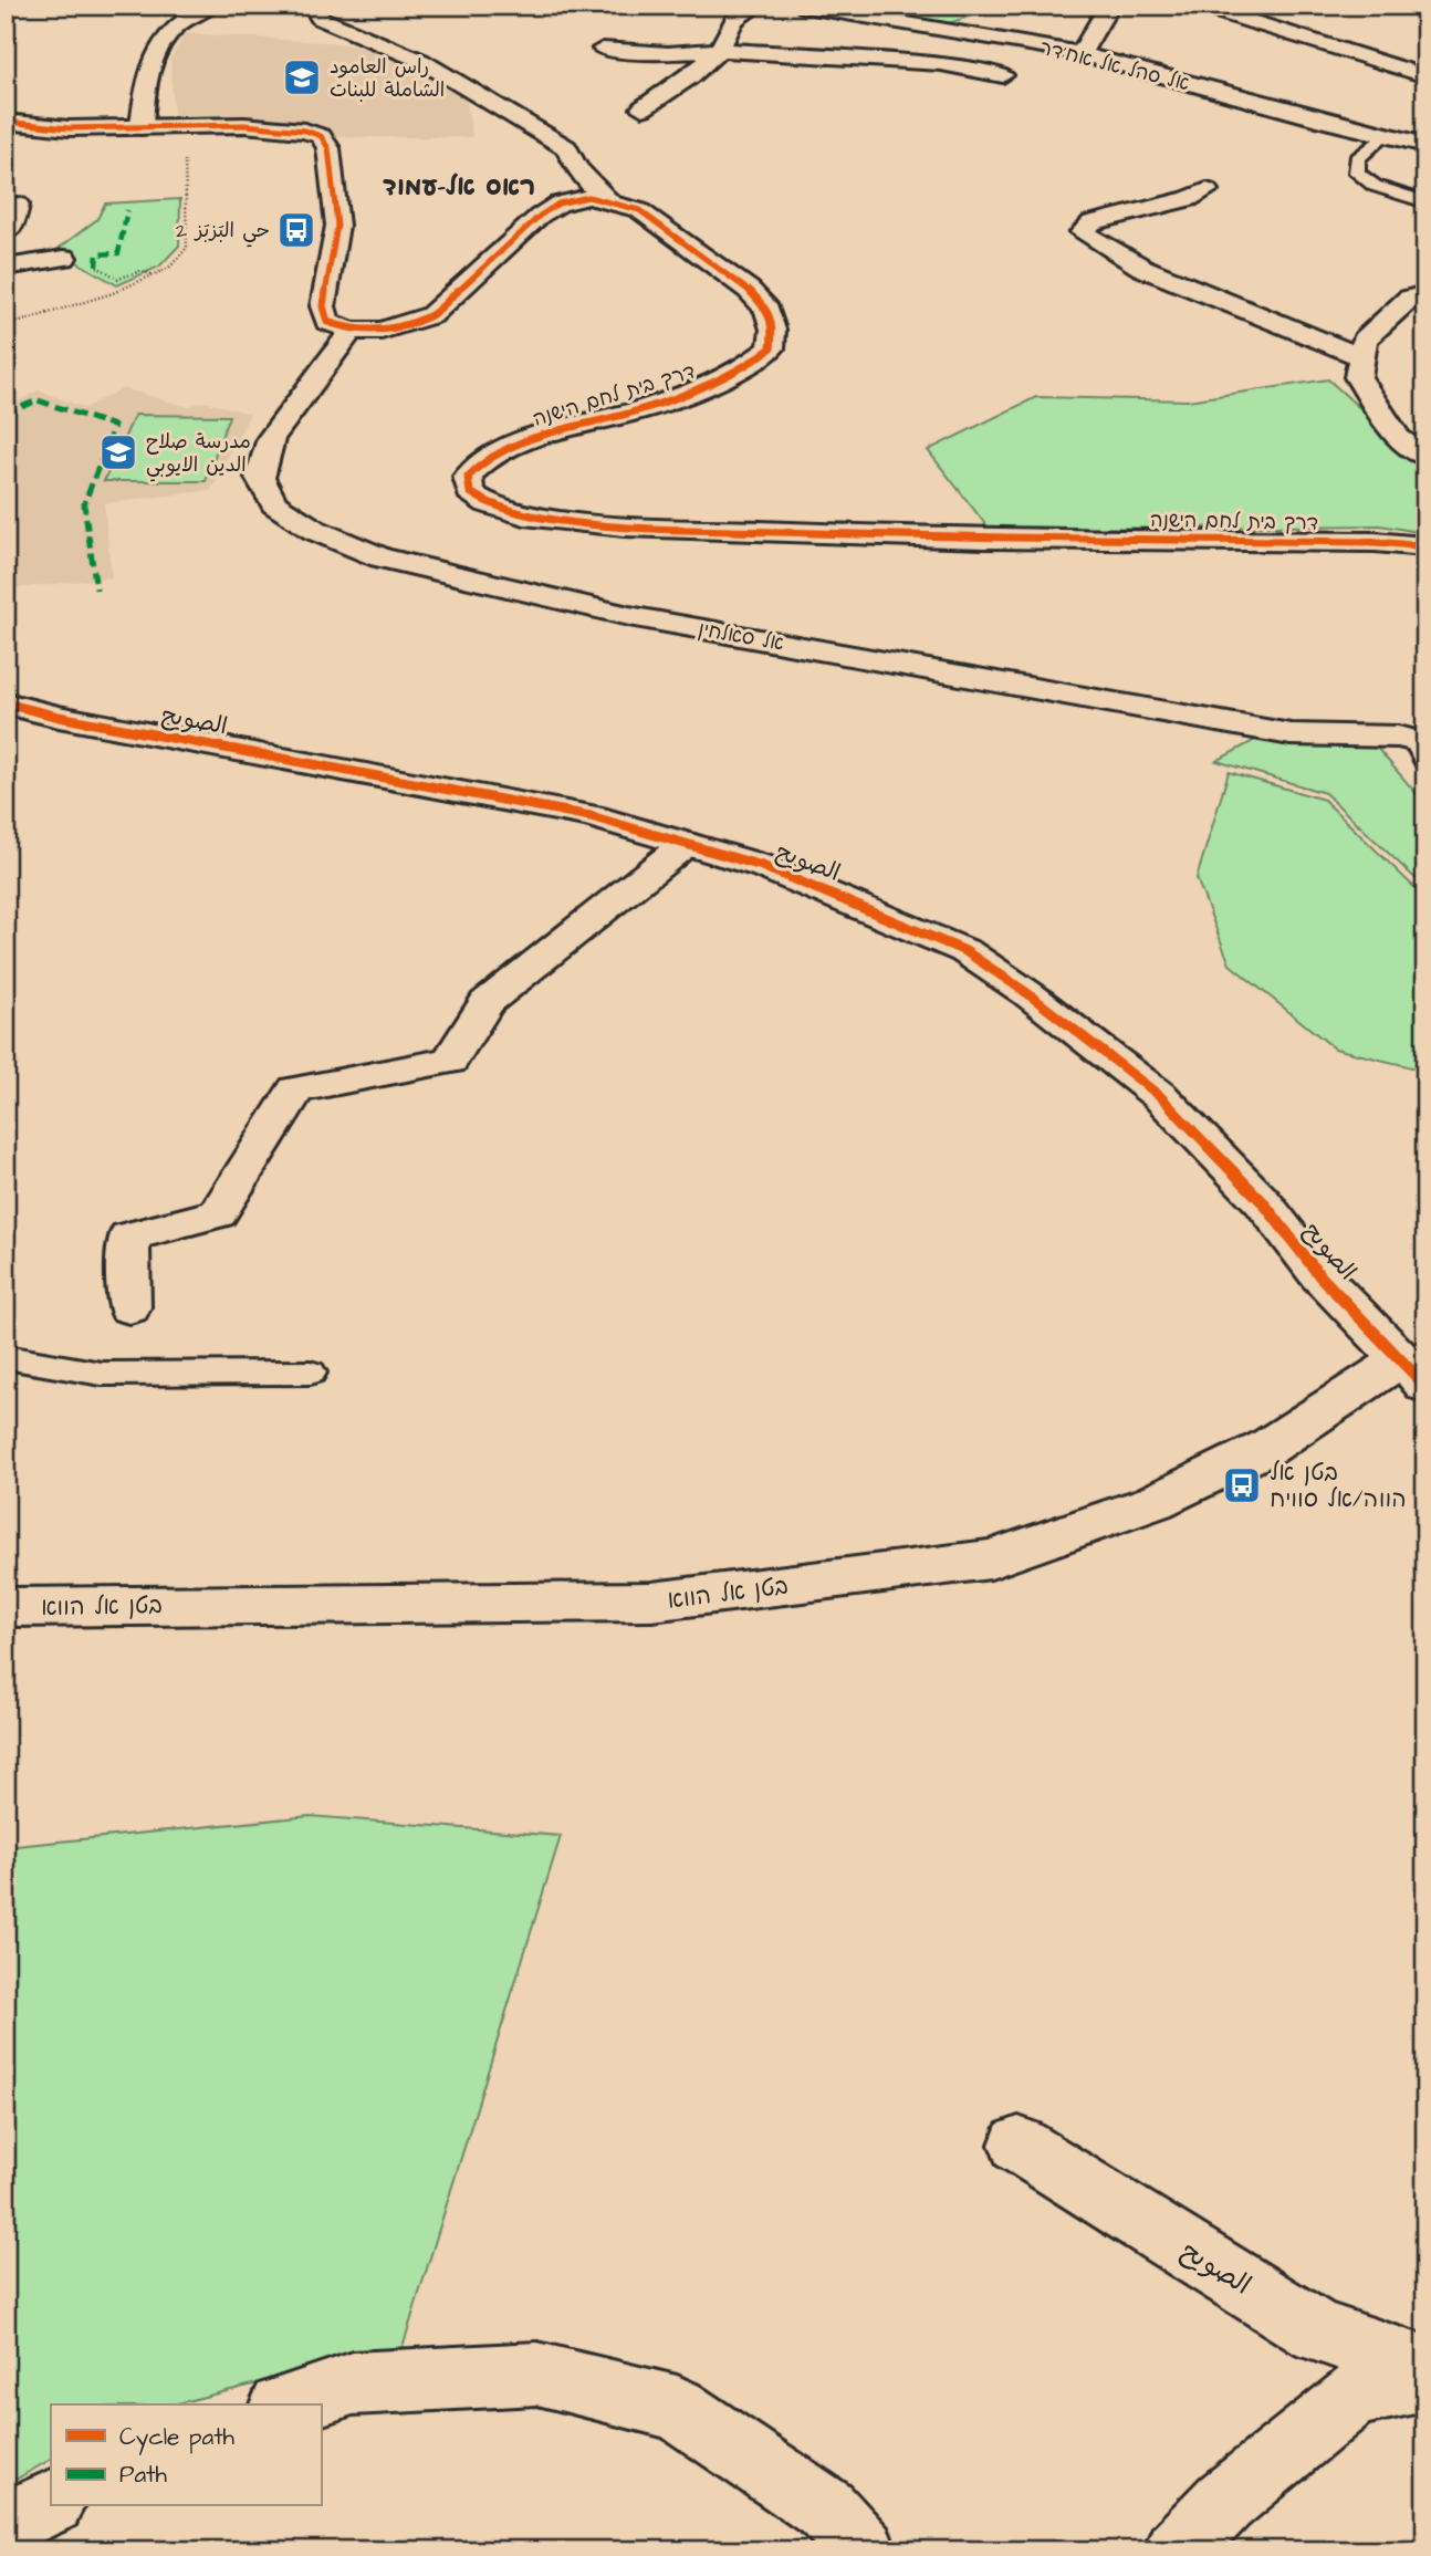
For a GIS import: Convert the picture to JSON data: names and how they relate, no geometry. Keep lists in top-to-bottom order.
{
  "streets": {
    "street": [
      "אל סהל אל אח'דר",
      "דרך בית לחם הישנה",
      "אל סאלחין",
      "الصويح",
      "בטן אל הווא"
    ]
  },
  "crossings": [
    ["דרך בית לחם הישנה", "אל סאלחין"],
    ["الصويح", "בטן אל הווא"]
  ],
  "districts": ["ראס אל-עמוד"],
  "places": {
    "school or university": ["راس العامود الشاملة للبنات", "مدرسة صلاح الدين الايوبي"],
    "bus stop": ["حي البَزبَز 2", "בטן אל הווה/אל סוויח"]
  },
  "legend": ["Cycle path", "Path"]
}
